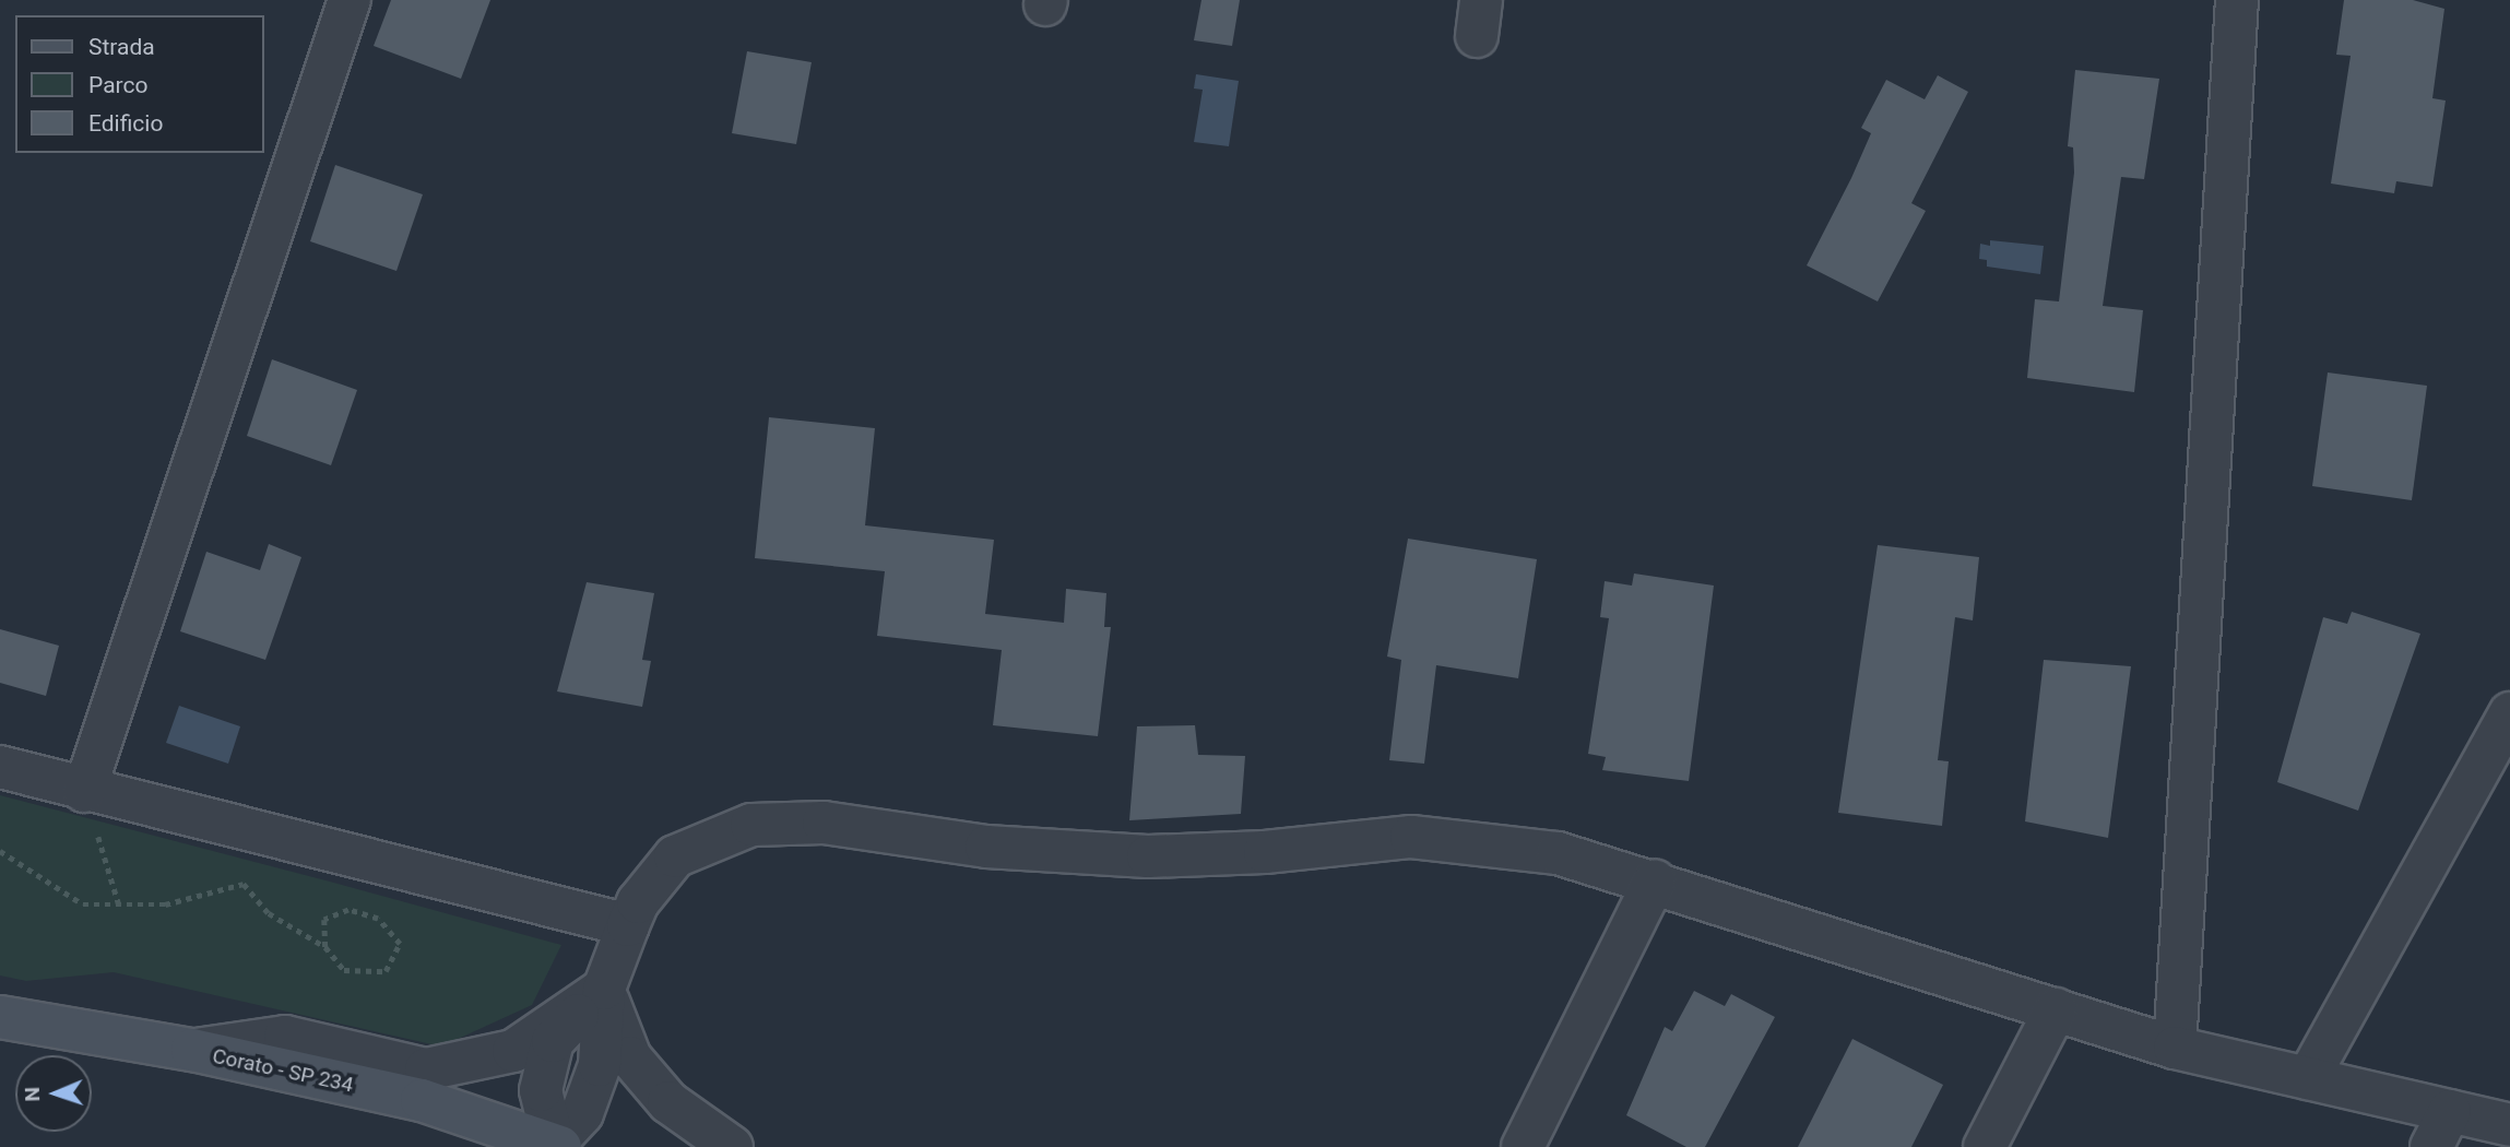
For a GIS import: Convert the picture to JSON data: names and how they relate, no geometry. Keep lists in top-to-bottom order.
{
  "streets": {
    "main road": ["Corato - SP 234"]
  },
  "legend": ["Strada", "Parco", "Edificio"],
  "north": "left"
}
